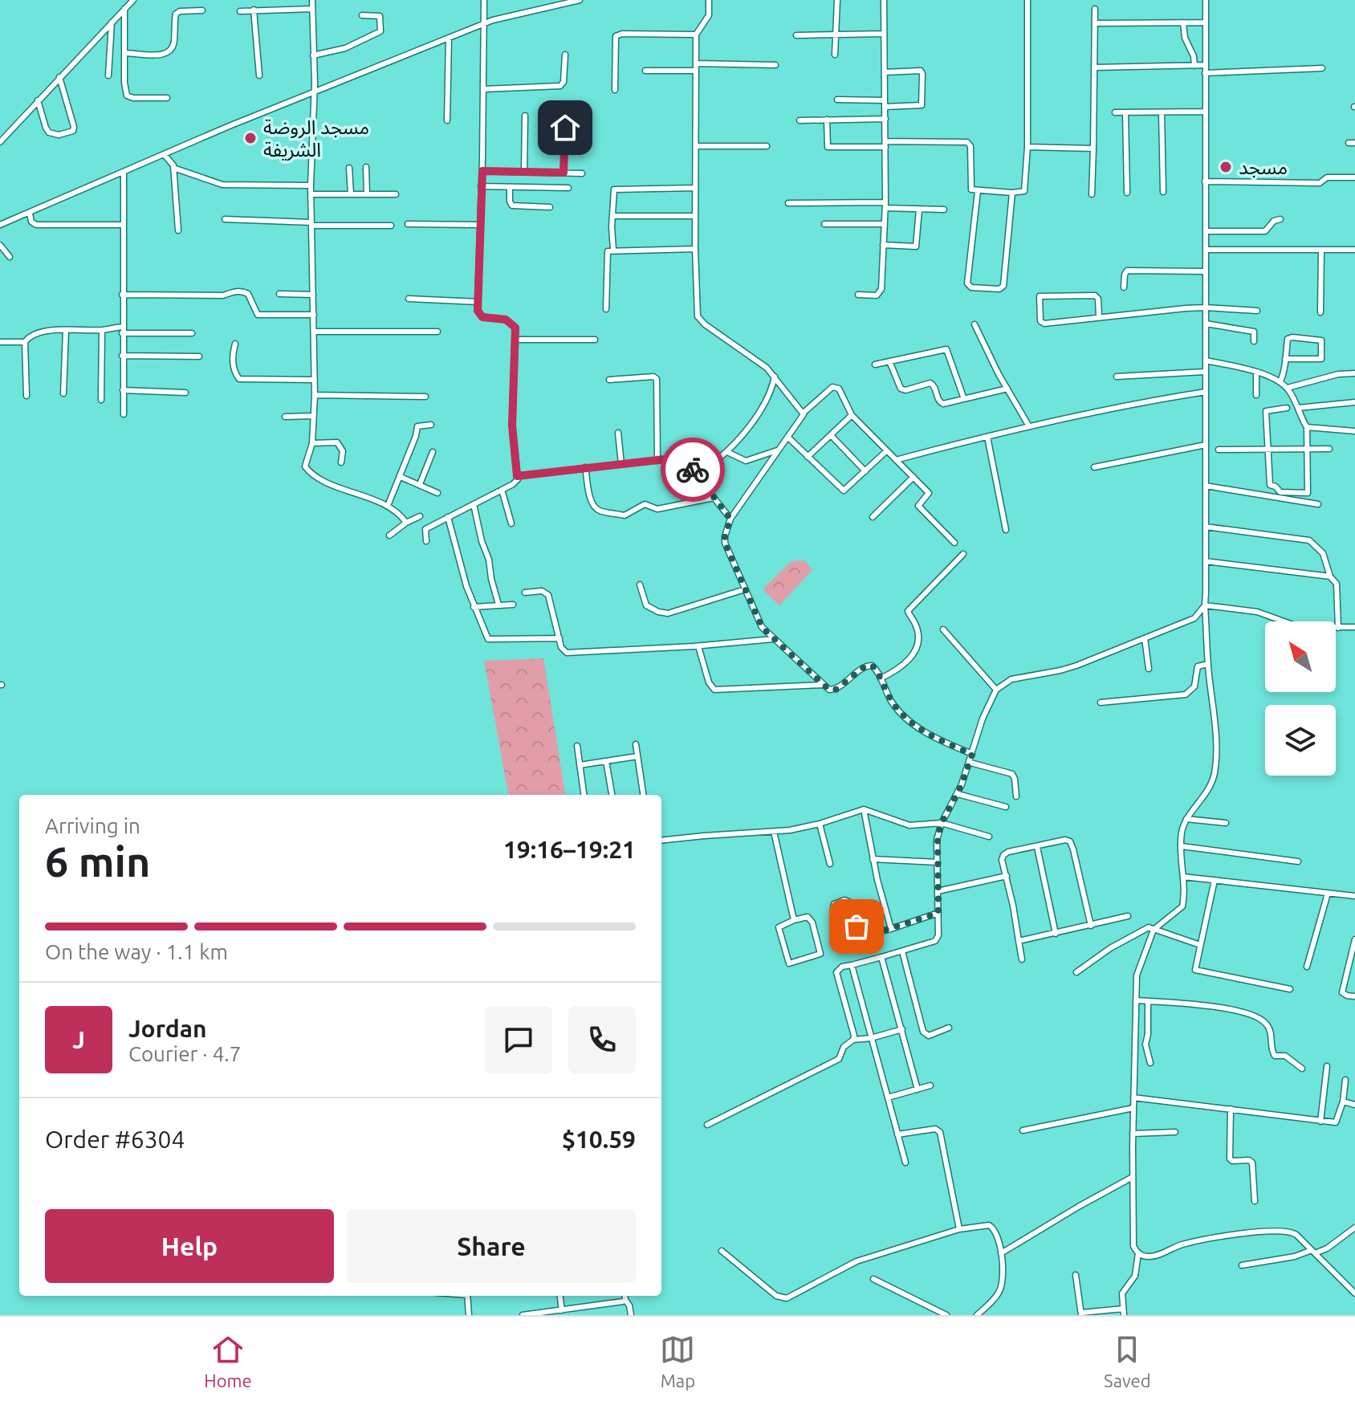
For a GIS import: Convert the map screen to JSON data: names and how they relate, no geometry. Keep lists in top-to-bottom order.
{
  "places": ["مسجد الروضة الشريفة", "مسجد"],
  "north": "top left",
  "page": {
    "heading": ["6 min", "Arriving in", "19:16–19:21"],
    "panel": [
      "Jordan",
      "Courier · 4.7",
      "Order #6304",
      "$10.59"
    ],
    "bar": "On the way · 1.1 km",
    "round": "J",
    "buttons": ["Help", "Share"],
    "tabs": ["Home", "Map", "Saved"]
  }
}
